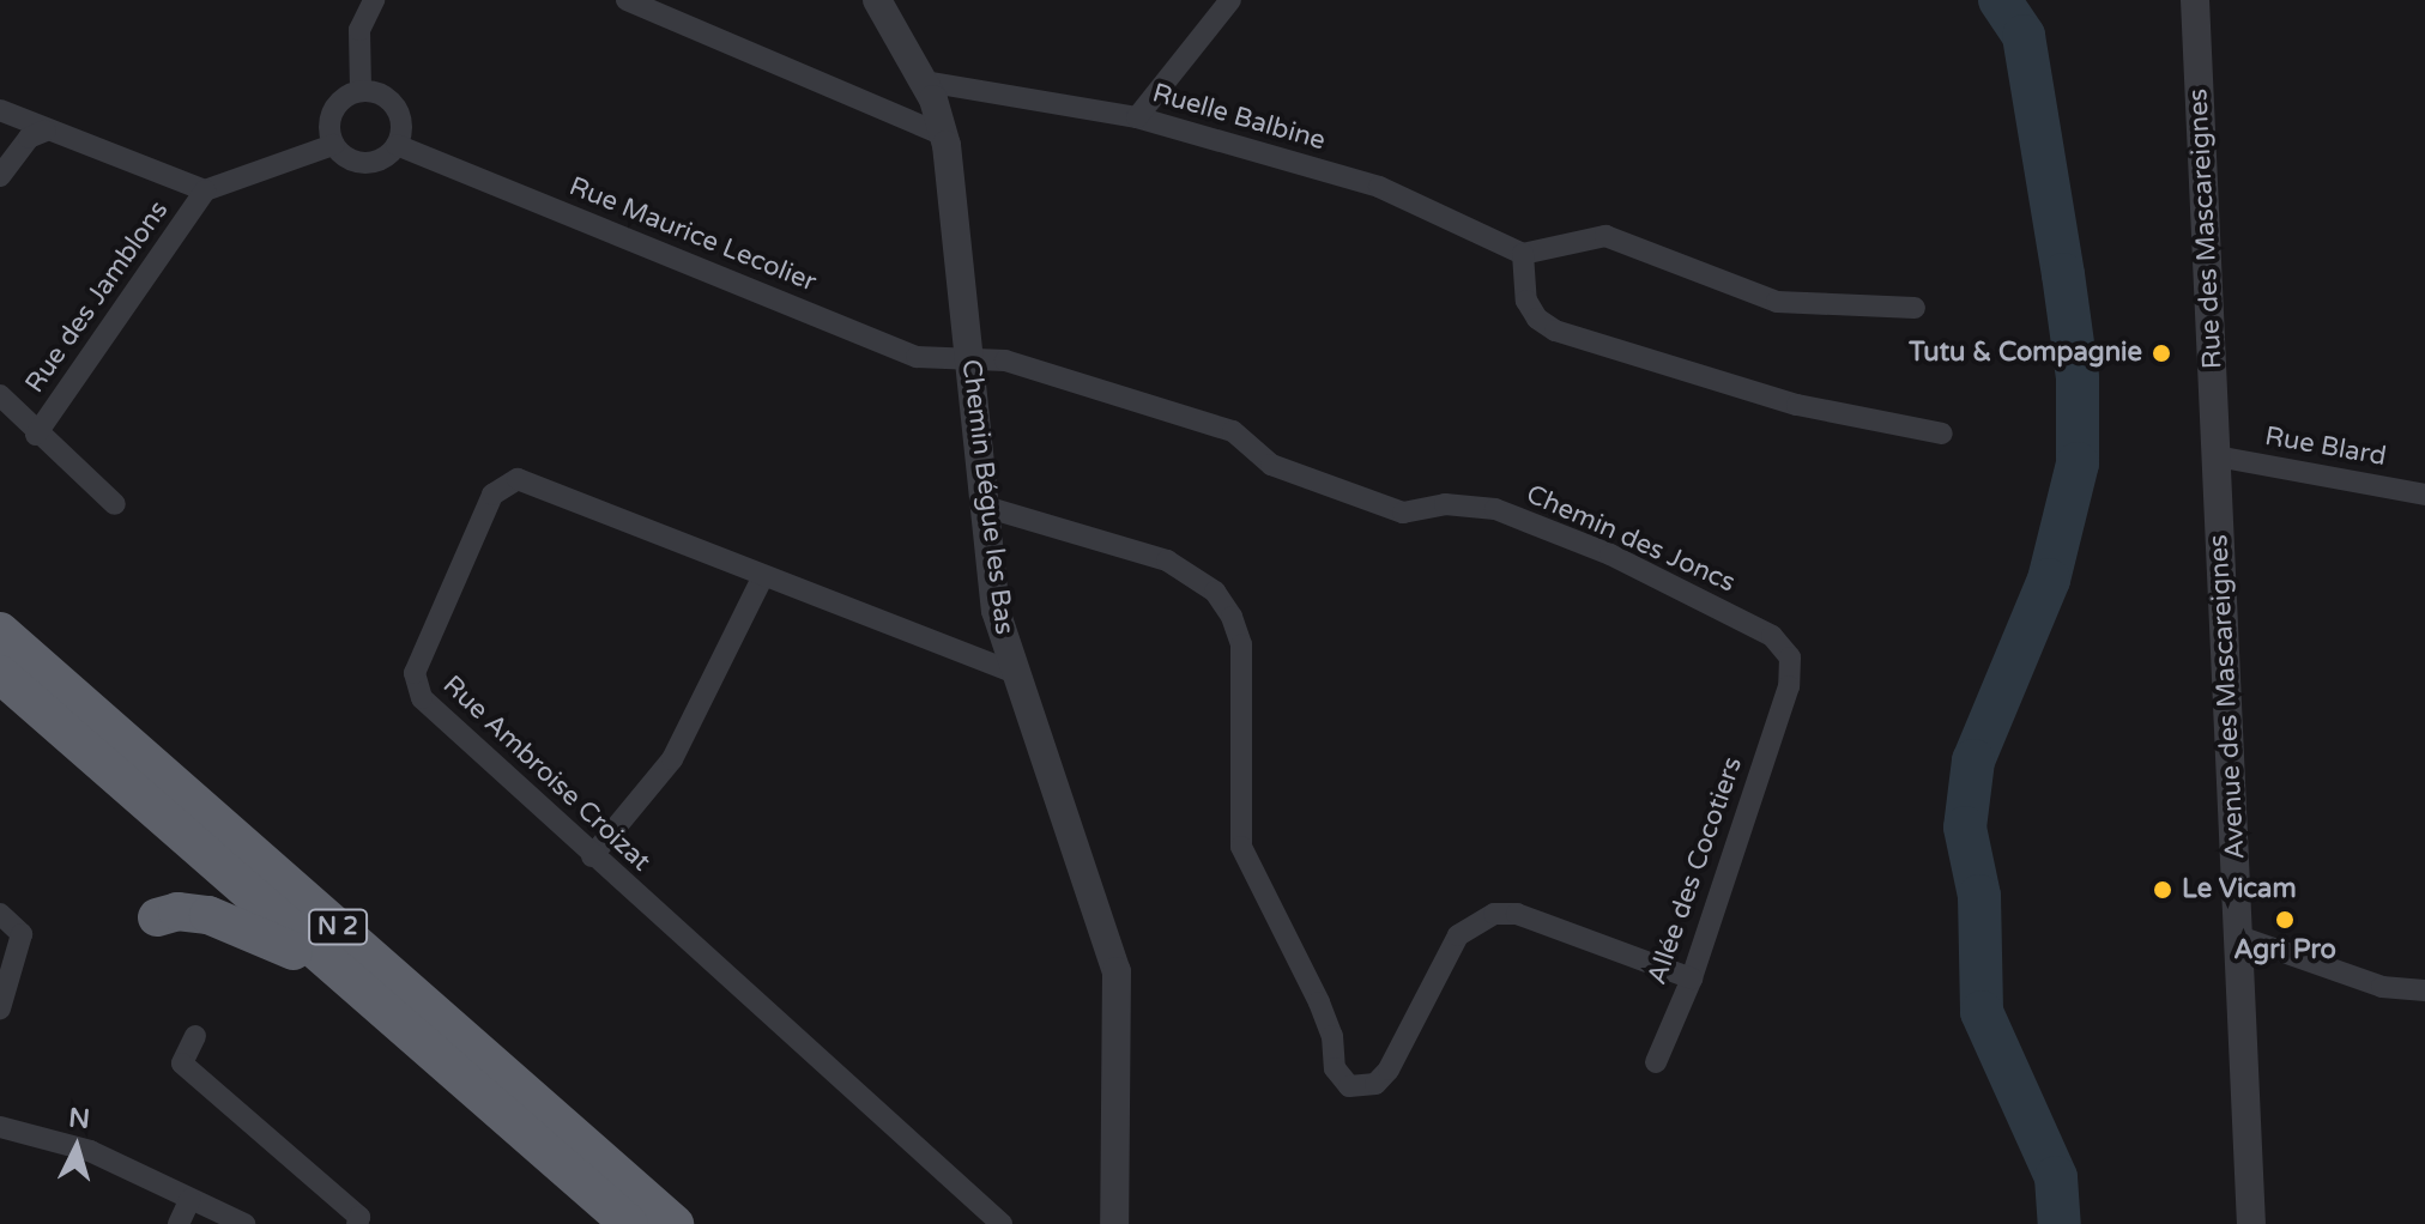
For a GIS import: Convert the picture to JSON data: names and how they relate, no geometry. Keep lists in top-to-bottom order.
{
  "streets": {
    "highway": ["N 2"],
    "street": [
      "Ruelle Balbine",
      "Rue des Mascareignes",
      "Rue Maurice Lecolier",
      "Rue des Jamblons",
      "Rue Blard",
      "Chemin Bégue les Bas",
      "Chemin des Joncs",
      "Avenue des Mascareignes",
      "Rue Ambroise Croizat",
      "Allée des Cocotiers"
    ]
  },
  "crossings": [
    ["Ruelle Balbine", "Chemin Bégue les Bas"],
    ["Rue des Mascareignes", "Rue Blard"],
    ["Rue des Mascareignes", "Avenue des Mascareignes"],
    ["Rue Maurice Lecolier", "Chemin Bégue les Bas"],
    ["Rue Maurice Lecolier", "Chemin des Joncs"],
    ["Rue Blard", "Avenue des Mascareignes"],
    ["Chemin Bégue les Bas", "Chemin des Joncs"],
    ["Chemin Bégue les Bas", "Rue Ambroise Croizat"],
    ["Chemin des Joncs", "Allée des Cocotiers"]
  ],
  "places": ["Tutu & Compagnie", "Le Vicam", "Agri Pro"],
  "north": "top"
}
